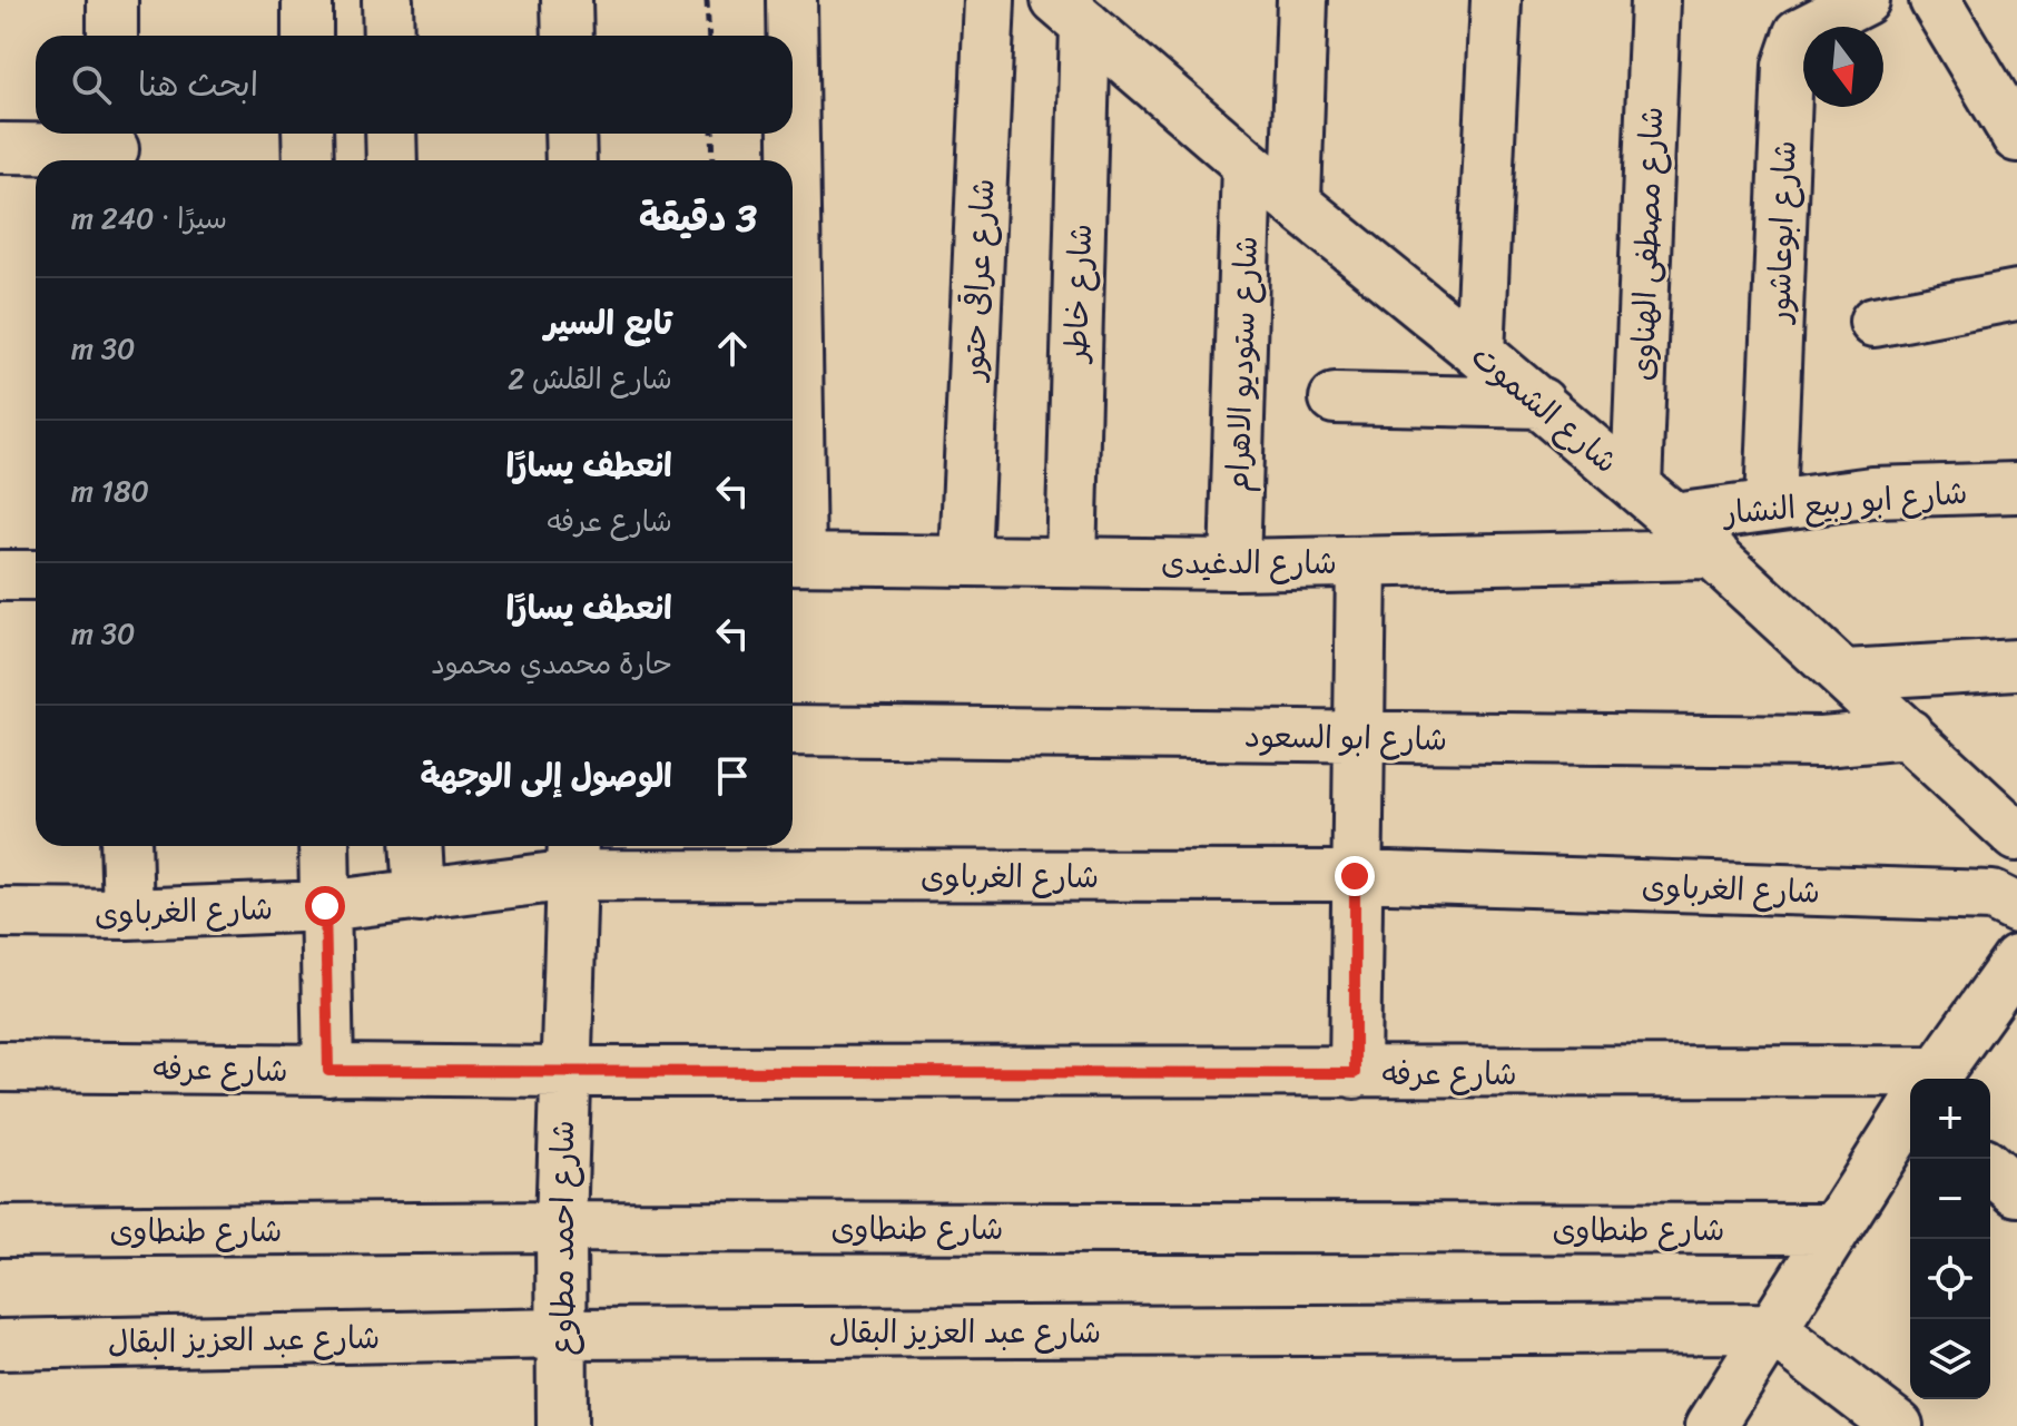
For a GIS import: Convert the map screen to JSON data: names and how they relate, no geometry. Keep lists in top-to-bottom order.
{
  "streets": {
    "street": [
      "شارع ابوعاشور",
      "شارع مصطفى الهناوى",
      "شارع عراقى حتور",
      "شارع خاطر",
      "شارع ستوديو الاهرام",
      "شارع الشموت",
      "شارع ابو ربيع النشار",
      "شارع الدغيدى",
      "شارع ابو السعود",
      "شارع الغرباوى",
      "شارع عرفه",
      "شارع طنطاوى",
      "شارع احمد مطاوع",
      "شارع عبد العزيز البقال"
    ]
  },
  "crossings": [
    ["شارع ابوعاشور", "شارع ابو ربيع النشار"],
    ["شارع مصطفى الهناوى", "شارع الشموت"],
    ["شارع عراقى حتور", "شارع الدغيدى"],
    ["شارع خاطر", "شارع الشموت"],
    ["شارع خاطر", "شارع الدغيدى"],
    ["شارع ستوديو الاهرام", "شارع الشموت"],
    ["شارع ستوديو الاهرام", "شارع الدغيدى"],
    ["شارع الشموت", "شارع ابو ربيع النشار"],
    ["شارع الشموت", "شارع الدغيدى"],
    ["شارع الشموت", "شارع ابو السعود"],
    ["شارع الغرباوى", "شارع احمد مطاوع"],
    ["شارع عرفه", "شارع احمد مطاوع"],
    ["شارع طنطاوى", "شارع احمد مطاوع"],
    ["شارع احمد مطاوع", "شارع عبد العزيز البقال"]
  ],
  "north": "bottom",
  "page": {
    "search": "ابحث هنا",
    "heading": ["3 دقيقة", "سيرًا · 240 m"],
    "list": [
      ["تابع السير", "شارع القلش 2", "30 m"],
      ["انعطف يسارًا", "شارع عرفه", "180 m"],
      ["انعطف يسارًا", "حارة محمدي محمود", "30 m"],
      "الوصول إلى الوجهة"
    ],
    "map_buttons": ["+", "−"]
  }
}
